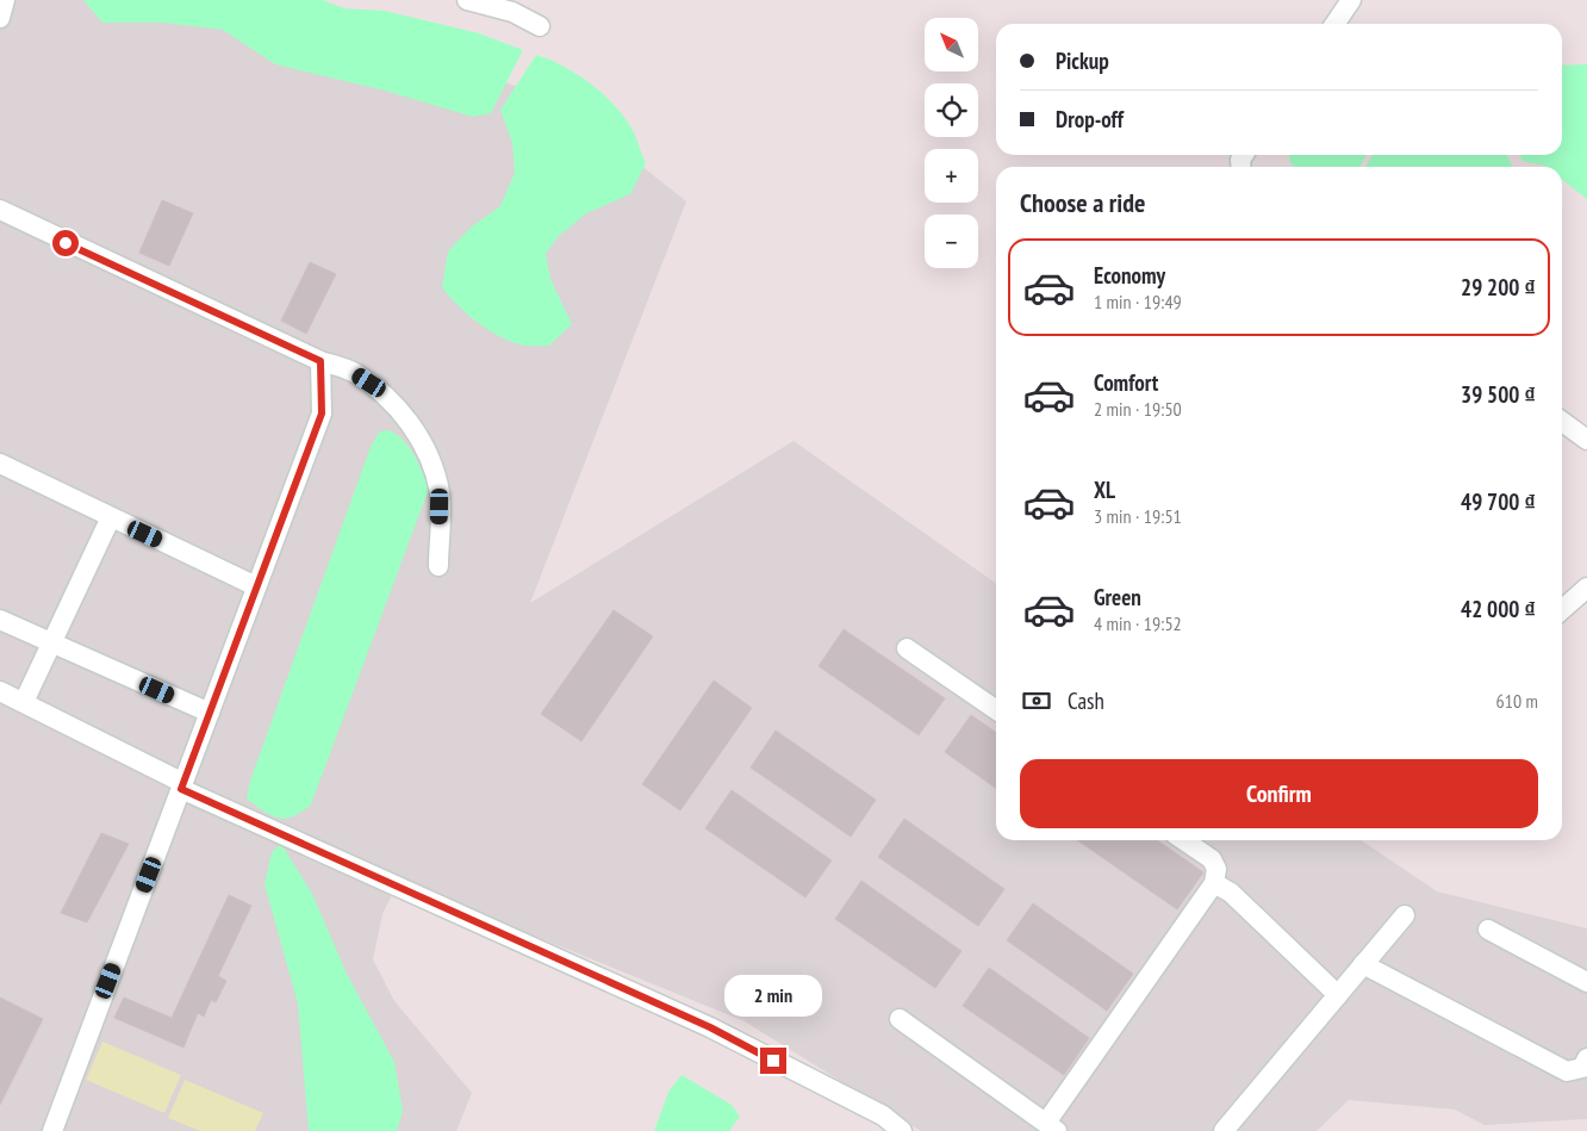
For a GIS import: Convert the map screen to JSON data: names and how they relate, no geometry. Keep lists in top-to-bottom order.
{
  "north": "top left",
  "page": {
    "map_buttons": ["+", "−"],
    "banner": ["Pickup", "Drop-off"],
    "heading": "Choose a ride",
    "list": [
      {
        "name": "Economy",
        "note": "1 min · 19:49",
        "value": "29 200 ₫"
      },
      {
        "name": "Comfort",
        "note": "2 min · 19:50",
        "value": "39 500 ₫"
      },
      {
        "name": "XL",
        "note": "3 min · 19:51",
        "value": "49 700 ₫"
      },
      {
        "name": "Green",
        "note": "4 min · 19:52",
        "value": "42 000 ₫"
      }
    ],
    "pay": ["Cash", "610 m"],
    "buttons": "Confirm",
    "bubble": "2 min"
  }
}
